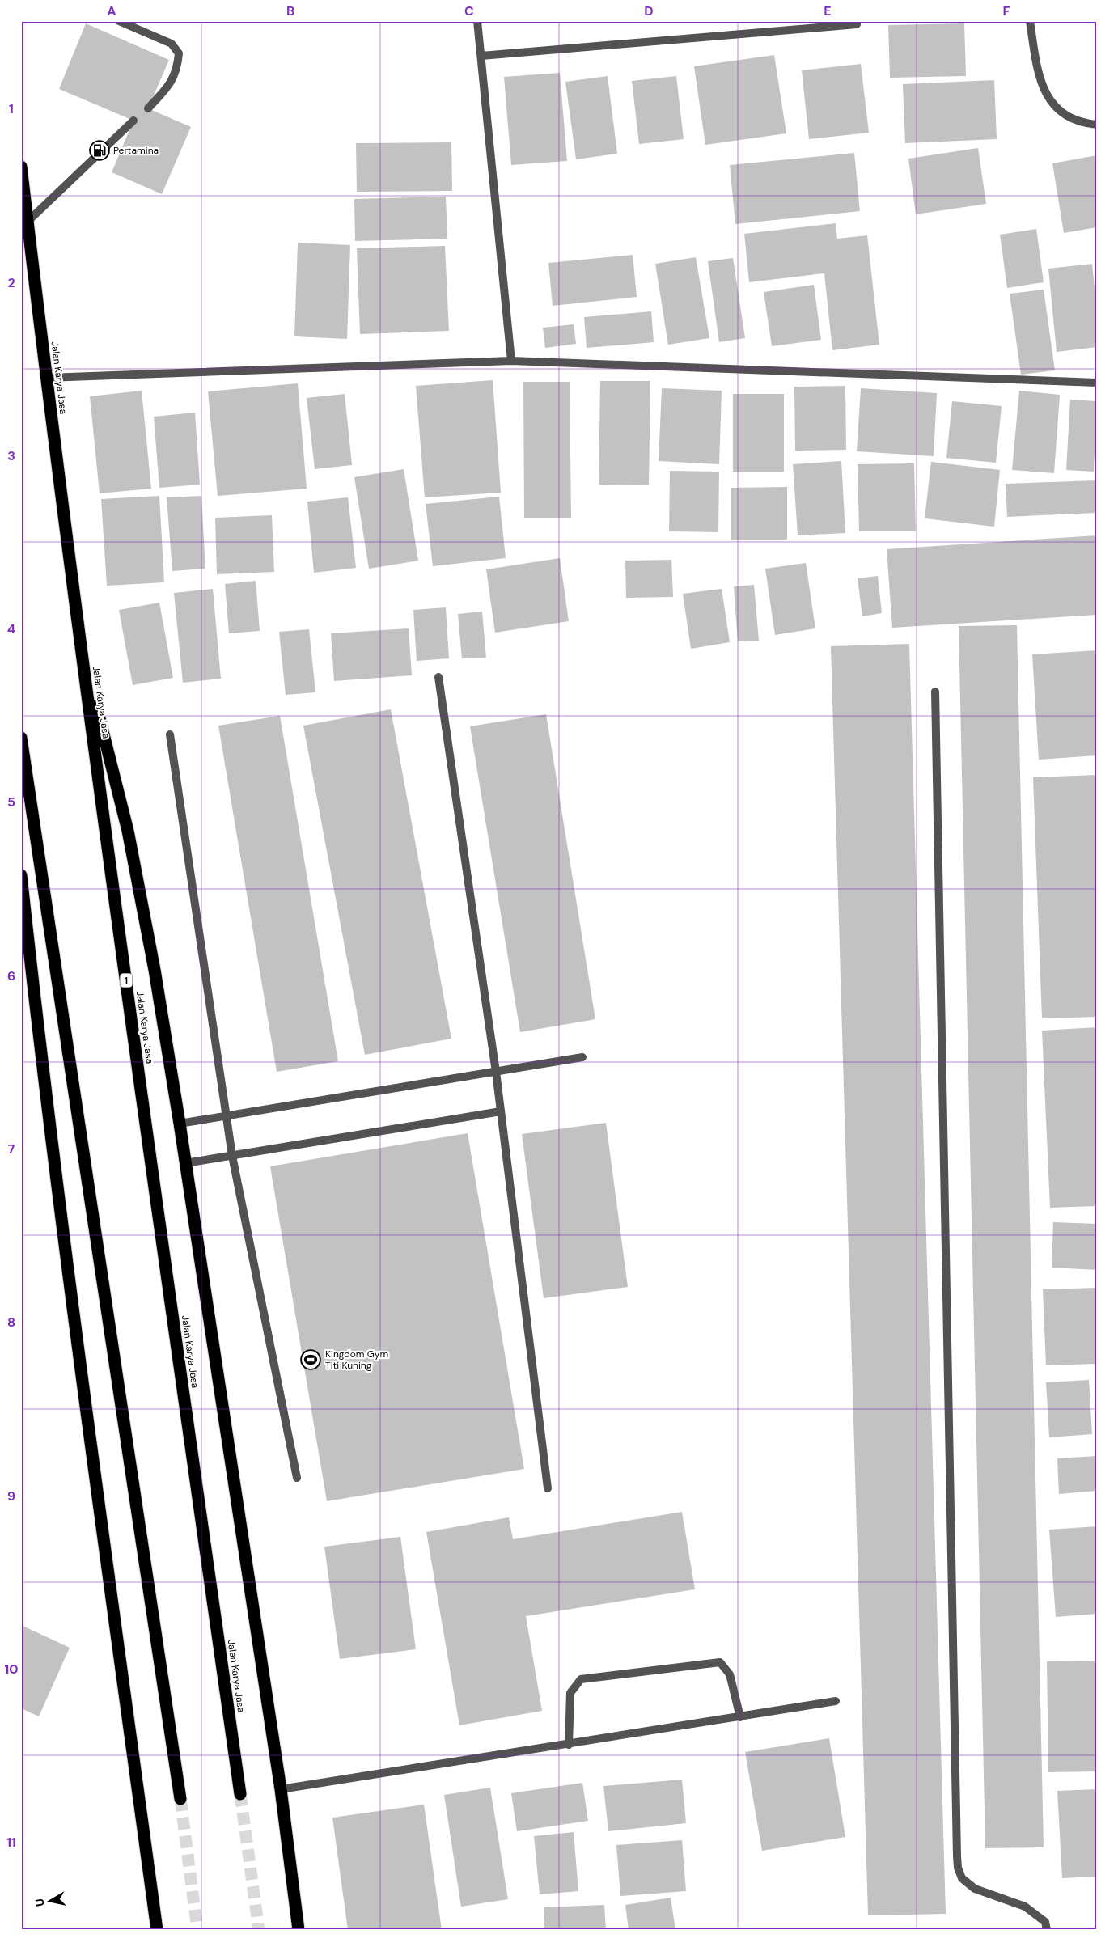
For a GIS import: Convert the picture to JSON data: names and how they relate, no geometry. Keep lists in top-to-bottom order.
{
  "streets": {
    "highway": ["Jalan Karya Jasa", "1"]
  },
  "places": {
    "fuel station": ["Pertamina"],
    "sports": ["Kingdom Gym Titi Kuning"]
  },
  "north": "left",
  "grid": {
    "columns": [
      "A",
      "B",
      "C",
      "D",
      "E",
      "F"
    ],
    "rows": [
      "1",
      "2",
      "3",
      "4",
      "5",
      "6",
      "7",
      "8",
      "9",
      "10",
      "11"
    ]
  }
}
